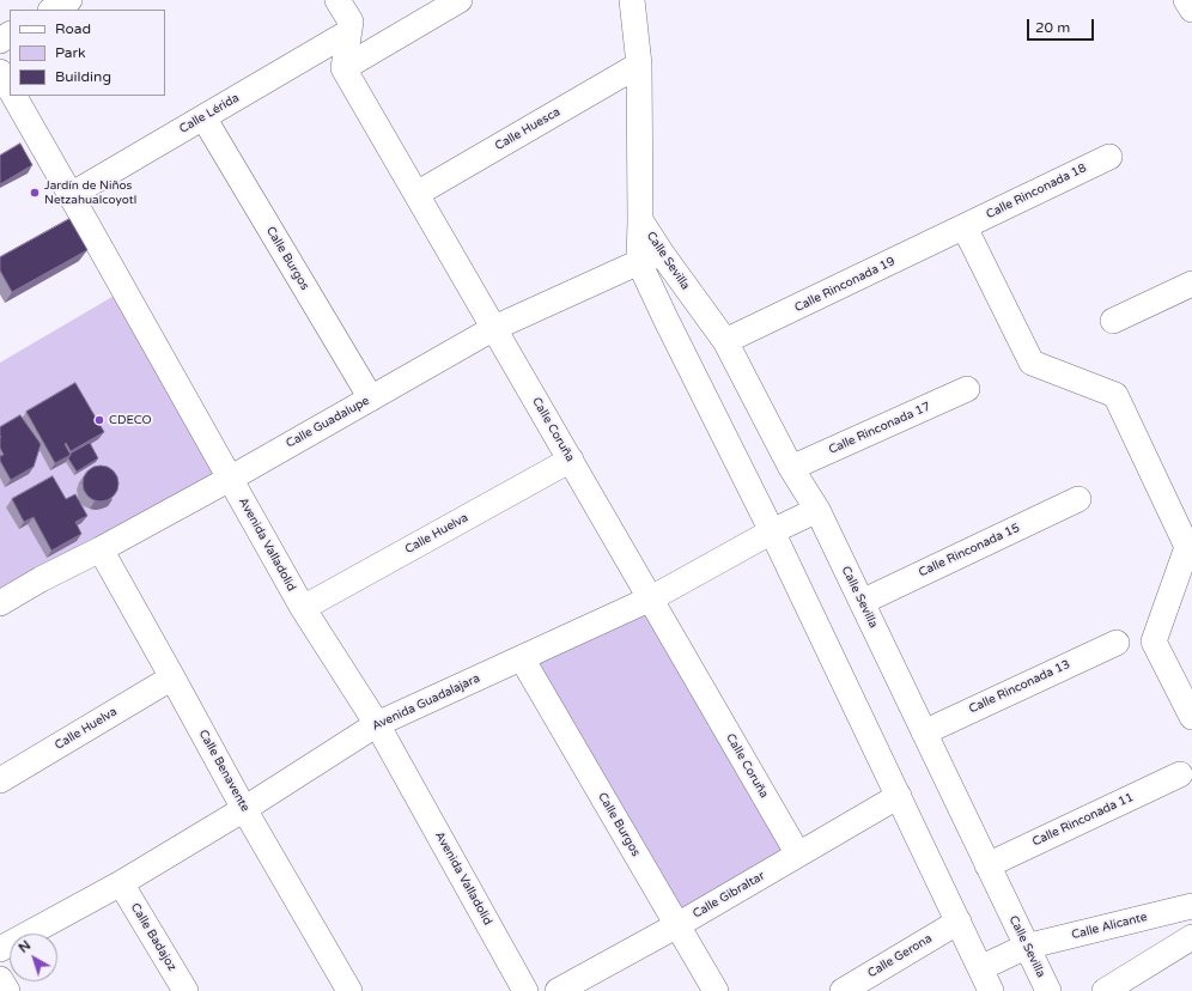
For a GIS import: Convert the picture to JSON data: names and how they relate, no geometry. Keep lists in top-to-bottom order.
{
  "streets": {
    "street": [
      "Calle Lérida",
      "Calle Huesca",
      "Calle Rinconada 18",
      "Calle Burgos",
      "Calle Sevilla",
      "Calle Rinconada 19",
      "Calle Guadalupe",
      "Calle Rinconada 17",
      "Calle Coruña",
      "Calle Huelva",
      "Avenida Valladolid",
      "Calle Rinconada 15",
      "Calle Rinconada 13",
      "Avenida Guadalajara",
      "Calle Benavente",
      "Calle Rinconada 11",
      "Calle Gibraltar",
      "Calle Alicante",
      "Calle Badajoz",
      "Calle Gerona"
    ]
  },
  "crossings": [
    ["Calle Lérida", "Calle Burgos"],
    ["Calle Lérida", "Avenida Valladolid"],
    ["Calle Huesca", "Calle Sevilla"],
    ["Calle Huesca", "Calle Coruña"],
    ["Calle Rinconada 18", "Calle Rinconada 19"],
    ["Calle Burgos", "Calle Guadalupe"],
    ["Calle Burgos", "Avenida Guadalajara"],
    ["Calle Burgos", "Calle Gibraltar"],
    ["Calle Sevilla", "Calle Rinconada 19"],
    ["Calle Sevilla", "Calle Guadalupe"],
    ["Calle Sevilla", "Calle Rinconada 17"],
    ["Calle Sevilla", "Calle Rinconada 15"],
    ["Calle Sevilla", "Calle Rinconada 13"],
    ["Calle Sevilla", "Avenida Guadalajara"],
    ["Calle Sevilla", "Calle Rinconada 11"],
    ["Calle Sevilla", "Calle Gibraltar"],
    ["Calle Sevilla", "Calle Alicante"],
    ["Calle Sevilla", "Calle Gerona"],
    ["Calle Guadalupe", "Calle Coruña"],
    ["Calle Guadalupe", "Avenida Valladolid"],
    ["Calle Guadalupe", "Calle Benavente"],
    ["Calle Coruña", "Calle Huelva"],
    ["Calle Coruña", "Avenida Guadalajara"],
    ["Calle Coruña", "Calle Gibraltar"],
    ["Calle Huelva", "Avenida Valladolid"],
    ["Calle Huelva", "Calle Benavente"],
    ["Avenida Valladolid", "Avenida Guadalajara"],
    ["Avenida Guadalajara", "Calle Benavente"],
    ["Avenida Guadalajara", "Calle Badajoz"]
  ],
  "places": ["Jardín de Niños Netzahualcoyotl", "CDECO"],
  "legend": ["Road", "Park", "Building"],
  "scale_bar": "20 m",
  "north": "top left"
}
